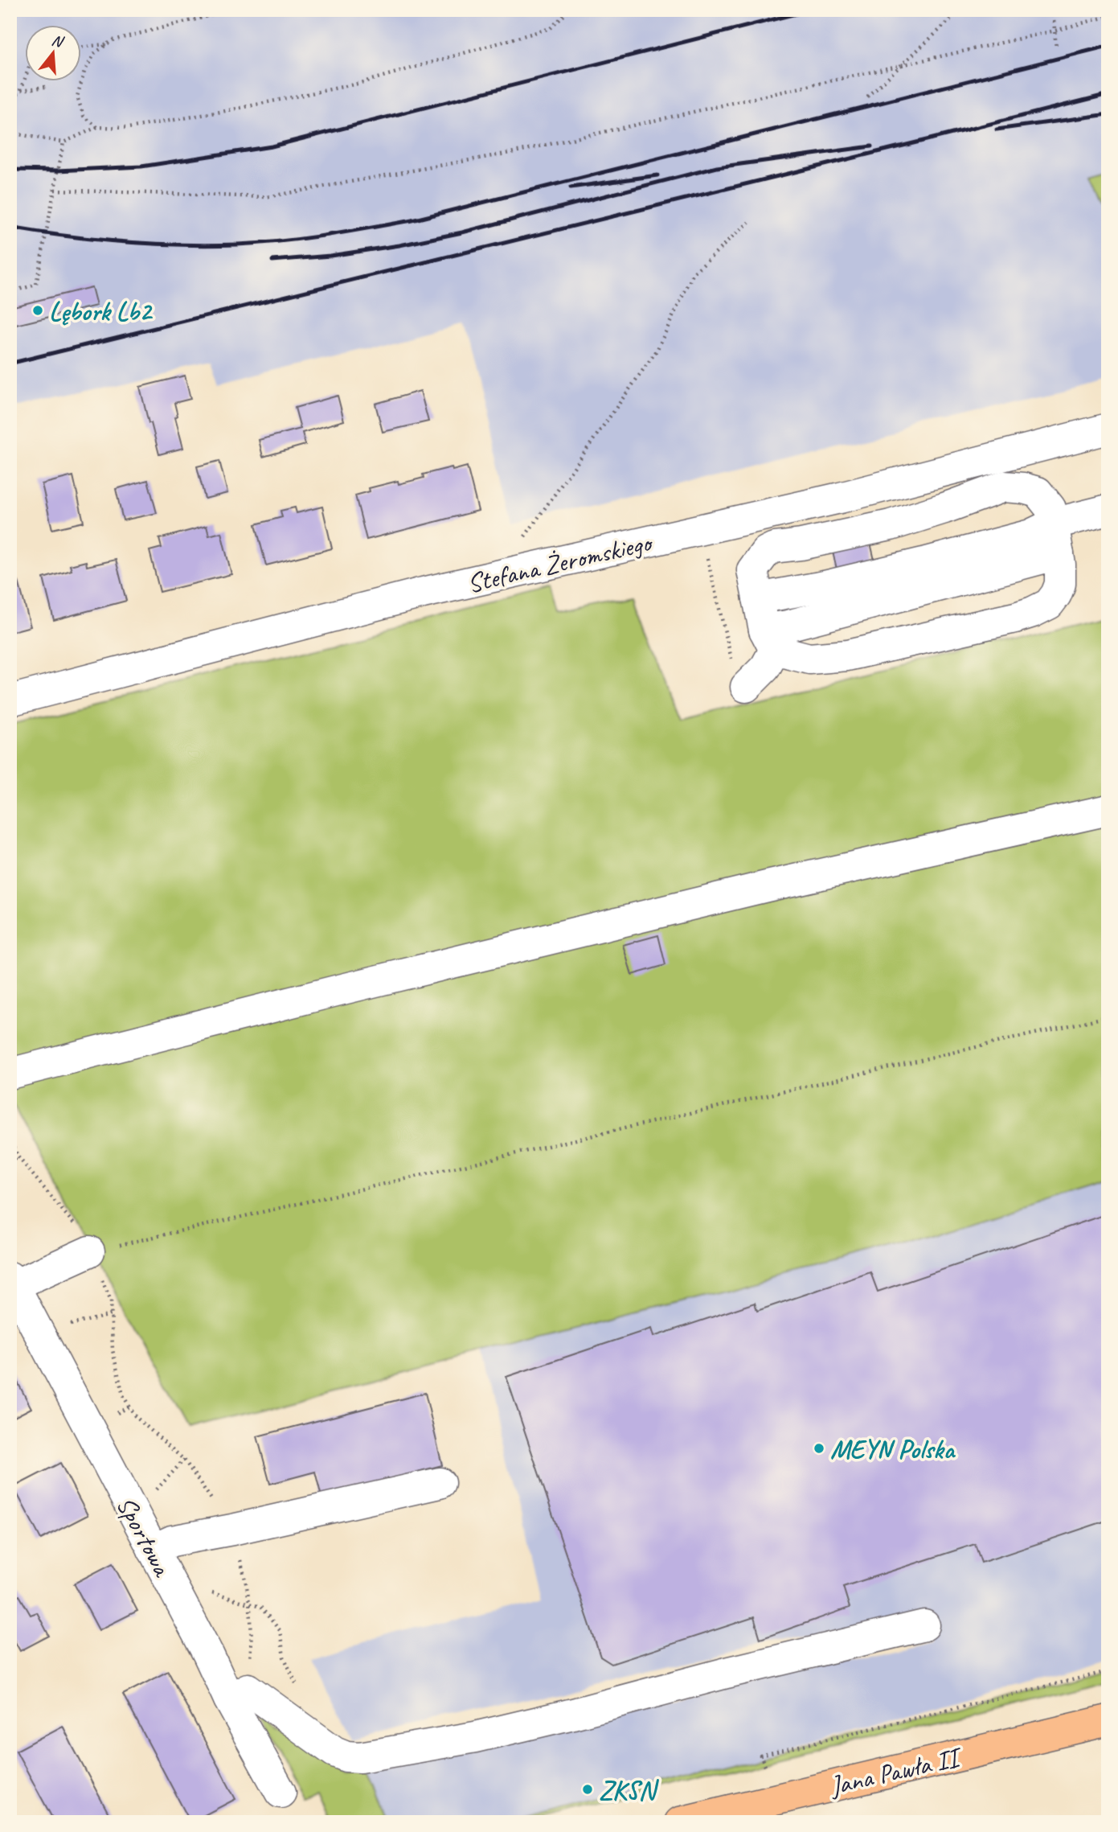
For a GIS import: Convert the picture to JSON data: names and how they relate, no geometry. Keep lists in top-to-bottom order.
{
  "streets": {
    "main road": ["Jana Pawła II"],
    "street": ["Stefana Żeromskiego", "Sportowa"]
  },
  "places": ["Lębork Lb2", "MEYN Polska", "ZKSN"],
  "north": "top"
}
